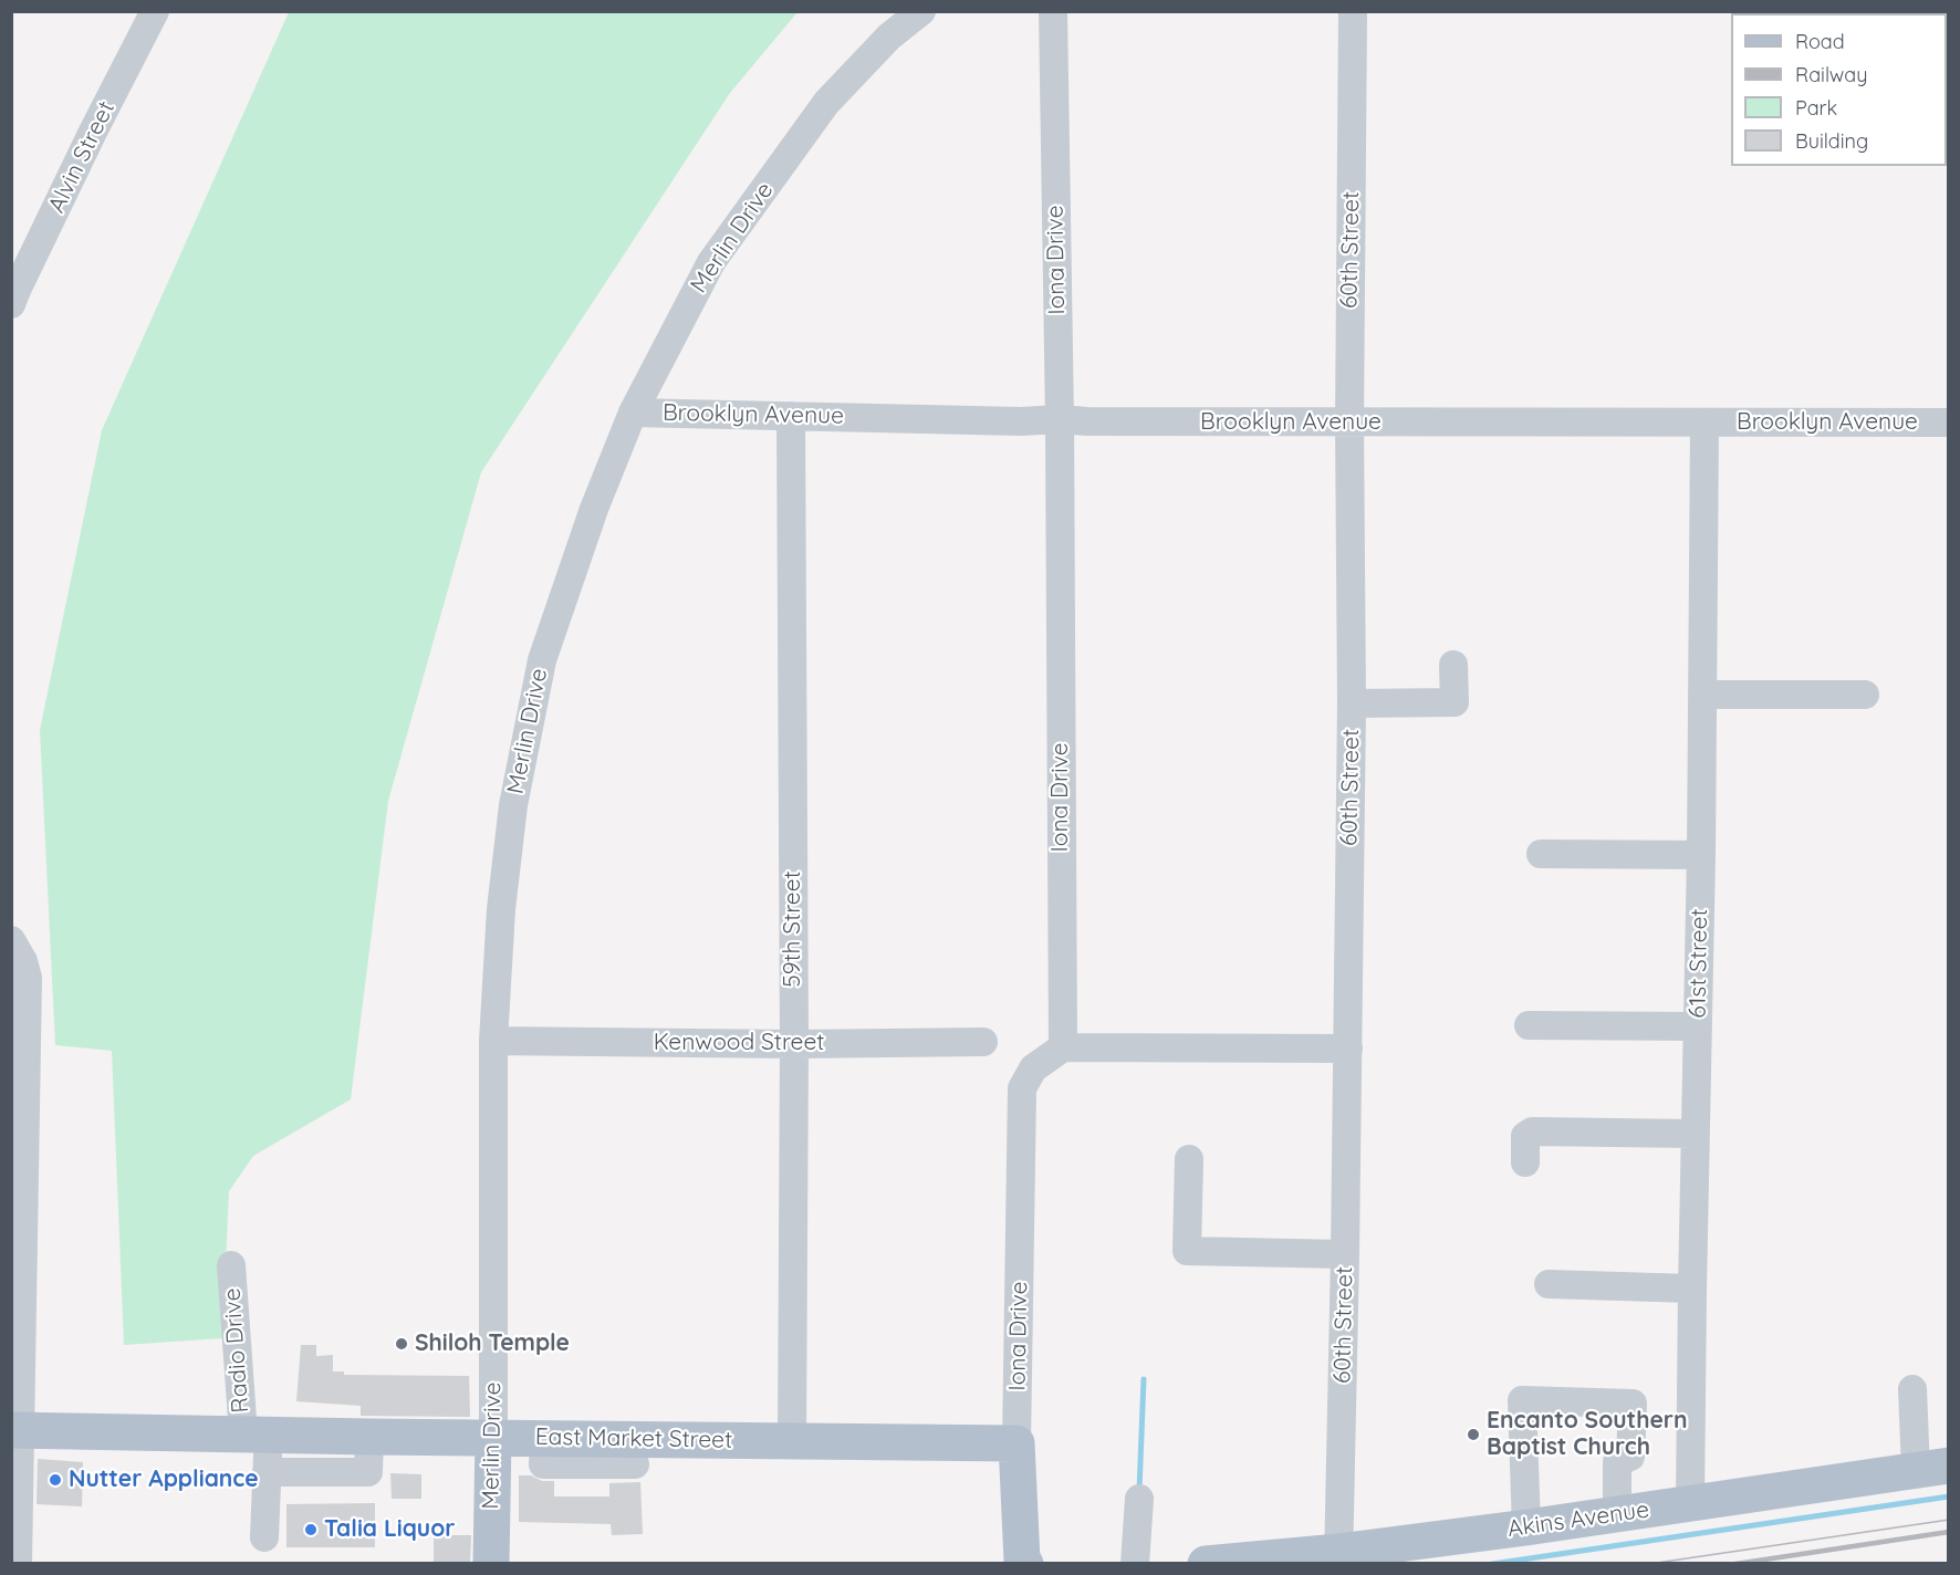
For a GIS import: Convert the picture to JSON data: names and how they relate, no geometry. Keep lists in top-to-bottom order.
{
  "streets": {
    "main road": [
      "Merlin Drive",
      "Iona Drive",
      "East Market Street",
      "Akins Avenue"
    ],
    "street": [
      "Alvin Street",
      "60th Street",
      "Brooklyn Avenue",
      "59th Street",
      "61st Street",
      "Kenwood Street",
      "Radio Drive"
    ]
  },
  "crossings": [
    ["Merlin Drive", "Brooklyn Avenue"],
    ["Merlin Drive", "Kenwood Street"],
    ["Merlin Drive", "East Market Street"],
    ["60th Street", "Brooklyn Avenue"],
    ["60th Street", "Akins Avenue"],
    ["Iona Drive", "Brooklyn Avenue"],
    ["Iona Drive", "East Market Street"],
    ["Brooklyn Avenue", "59th Street"],
    ["Brooklyn Avenue", "61st Street"],
    ["59th Street", "Kenwood Street"],
    ["59th Street", "East Market Street"],
    ["61st Street", "Akins Avenue"],
    ["Radio Drive", "East Market Street"]
  ],
  "places": [
    "Shiloh Temple",
    "Encanto Southern Baptist Church",
    "Nutter Appliance",
    "Talia Liquor"
  ],
  "legend": [
    "Road",
    "Railway",
    "Park",
    "Building"
  ]
}
